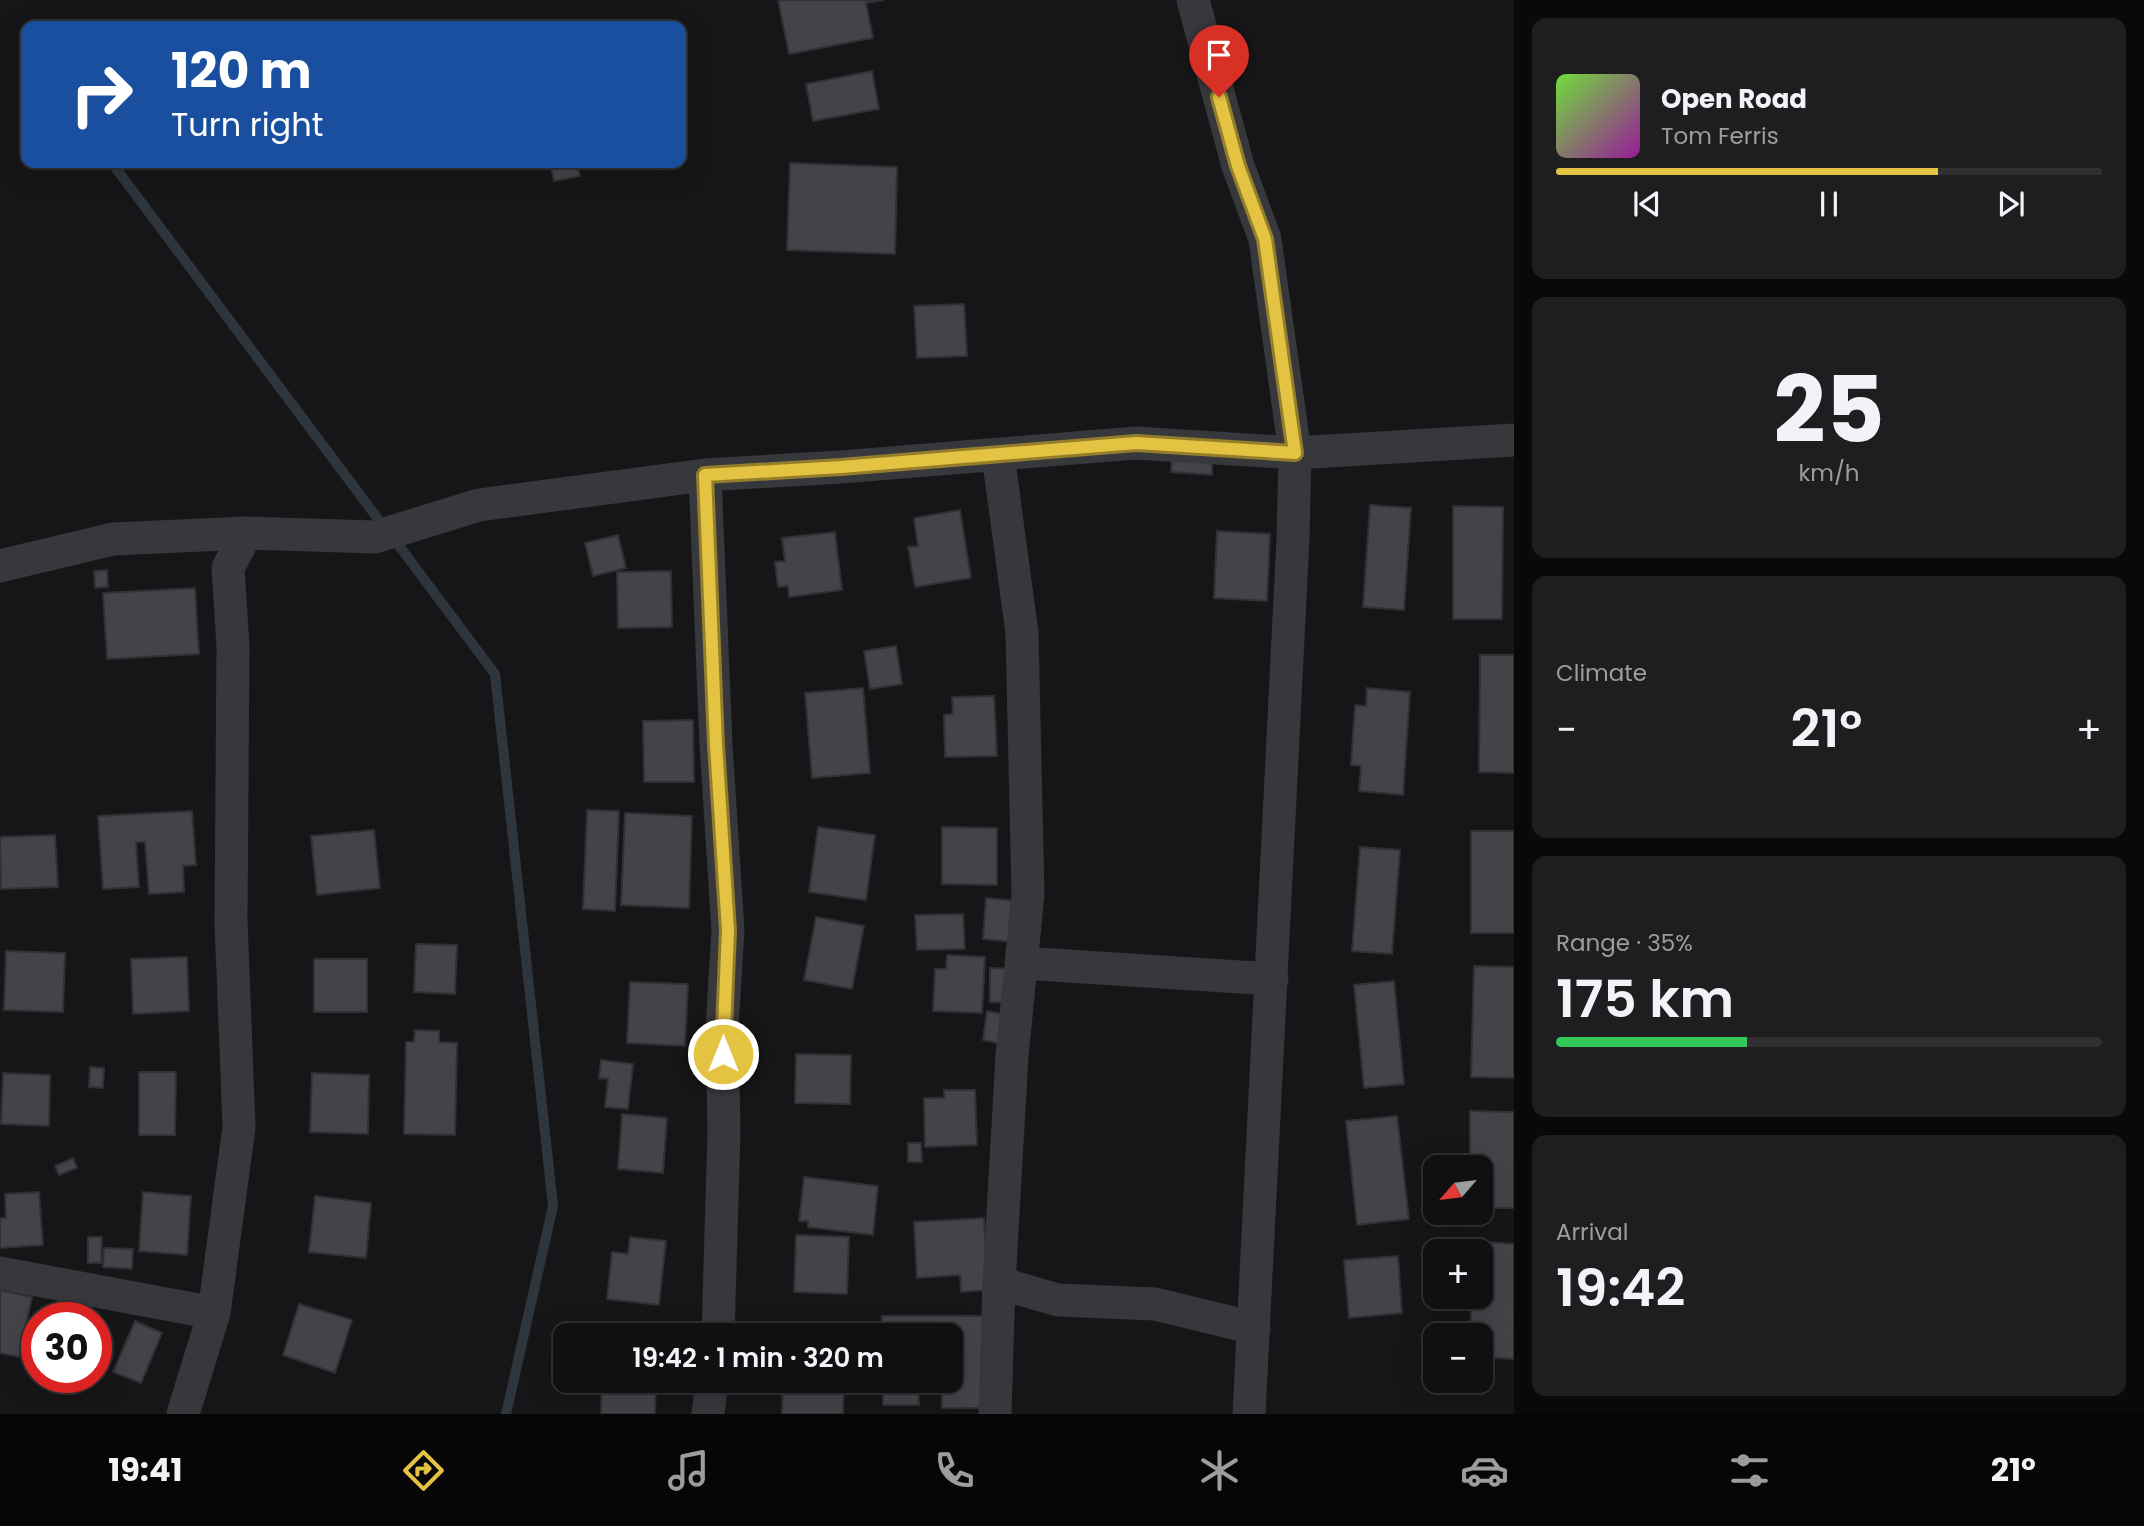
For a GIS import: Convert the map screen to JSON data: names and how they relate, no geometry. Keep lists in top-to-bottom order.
{
  "north": "bottom left",
  "page": {
    "turn": ["120 m", "Turn right"],
    "song": ["Open Road", "Tom Ferris"],
    "tile": [
      ["25", "km/h"],
      "Climate",
      ["Range · 35%", "175 km"],
      ["Arrival", "19:42"]
    ],
    "heat": ["−", "21°", "+"],
    "map_buttons": ["+", "−"],
    "limit": "30",
    "trip": "19:42 · 1 min · 320 m",
    "tabs": ["19:41", "21°"]
  }
}
